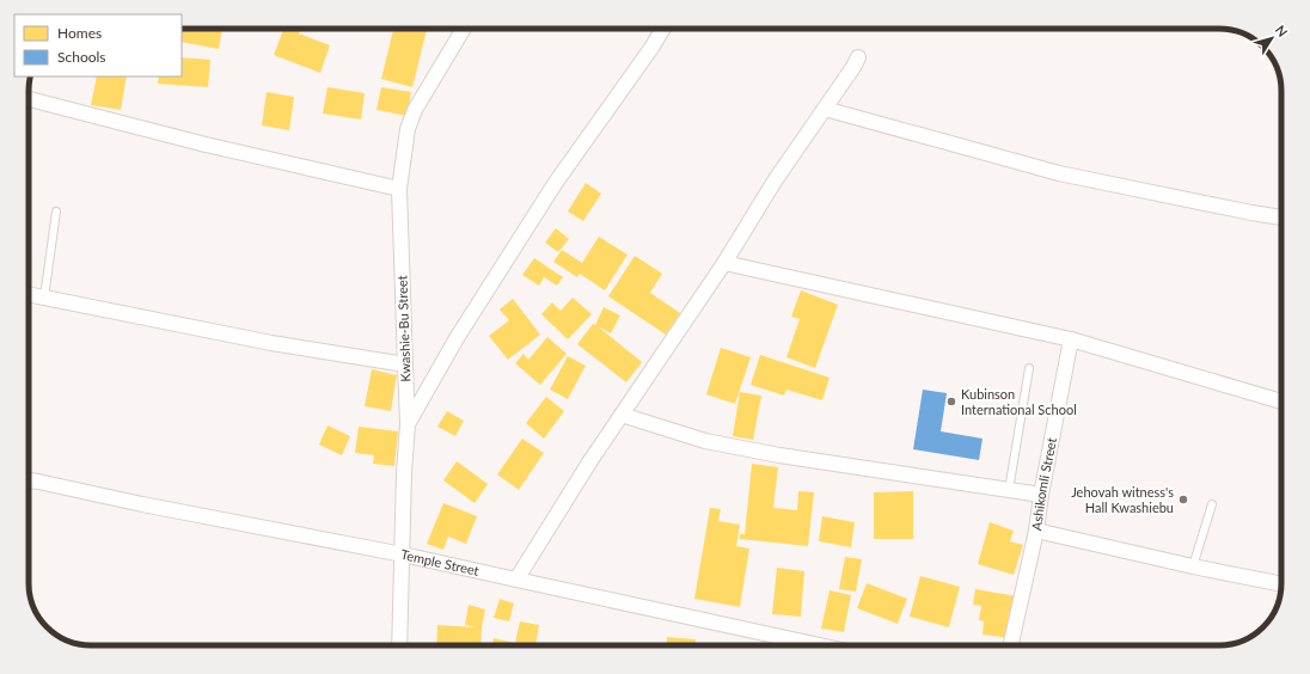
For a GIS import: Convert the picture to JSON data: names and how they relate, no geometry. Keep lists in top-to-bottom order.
{
  "streets": {
    "street": ["Kwashie-Bu Street", "Ashikomli Street", "Temple Street"]
  },
  "crossings": [
    ["Kwashie-Bu Street", "Temple Street"]
  ],
  "places": ["Kubinson International School", "Jehovah witness's Hall Kwashiebu"],
  "legend": ["Homes", "Schools"],
  "north": "top right"
}
